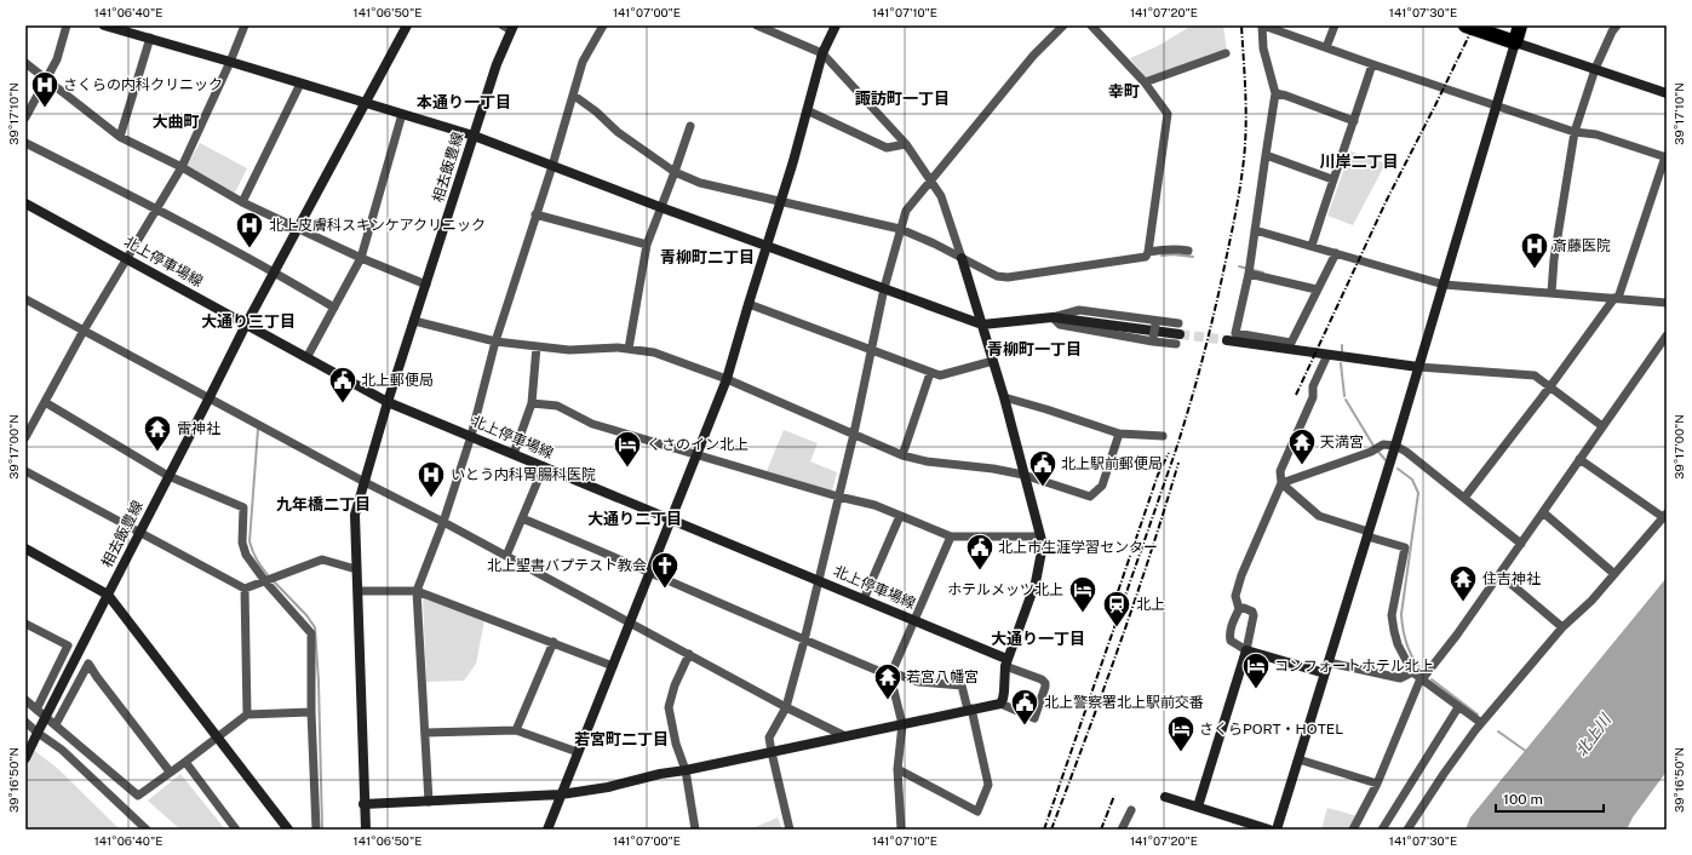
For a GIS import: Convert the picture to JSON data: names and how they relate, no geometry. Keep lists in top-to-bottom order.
{
  "streets": {
    "street": ["相去飯豊線", "北上停車場線"]
  },
  "crossings": [
    ["相去飯豊線", "北上停車場線"]
  ],
  "districts": [
    "幸町",
    "諏訪町一丁目",
    "本通り一丁目",
    "大曲町",
    "川岸二丁目",
    "青柳町二丁目",
    "大通り三丁目",
    "青柳町一丁目",
    "九年橋二丁目",
    "大通り二丁目",
    "大通り一丁目",
    "若宮町二丁目"
  ],
  "water": ["北上川"],
  "places": {
    "hospital": [
      "さくらの内科クリニック",
      "北上皮膚科スキンケアクリニック",
      "斎藤医院",
      "いとう内科胃腸科医院"
    ],
    "public building": [
      "北上郵便局",
      "北上駅前郵便局",
      "北上市生涯学習センター",
      "北上警察署北上駅前交番"
    ],
    "temple": [
      "雷神社",
      "天満宮",
      "住吉神社",
      "若宮八幡宮"
    ],
    "hotel": [
      "くさのイン北上",
      "ホテルメッツ北上",
      "コンフォートホテル北上",
      "さくらPORT・HOTEL"
    ],
    "church": ["北上聖書バプテスト教会"],
    "station": ["北上"]
  },
  "scale_bar": "100 m",
  "coordinates": [
    "141°06'40\"E",
    "141°06'50\"E",
    "141°07'00\"E",
    "141°07'10\"E",
    "141°07'20\"E",
    "141°07'30\"E",
    "39°17'10\"N",
    "39°17'00\"N",
    "39°16'50\"N"
  ]
}
